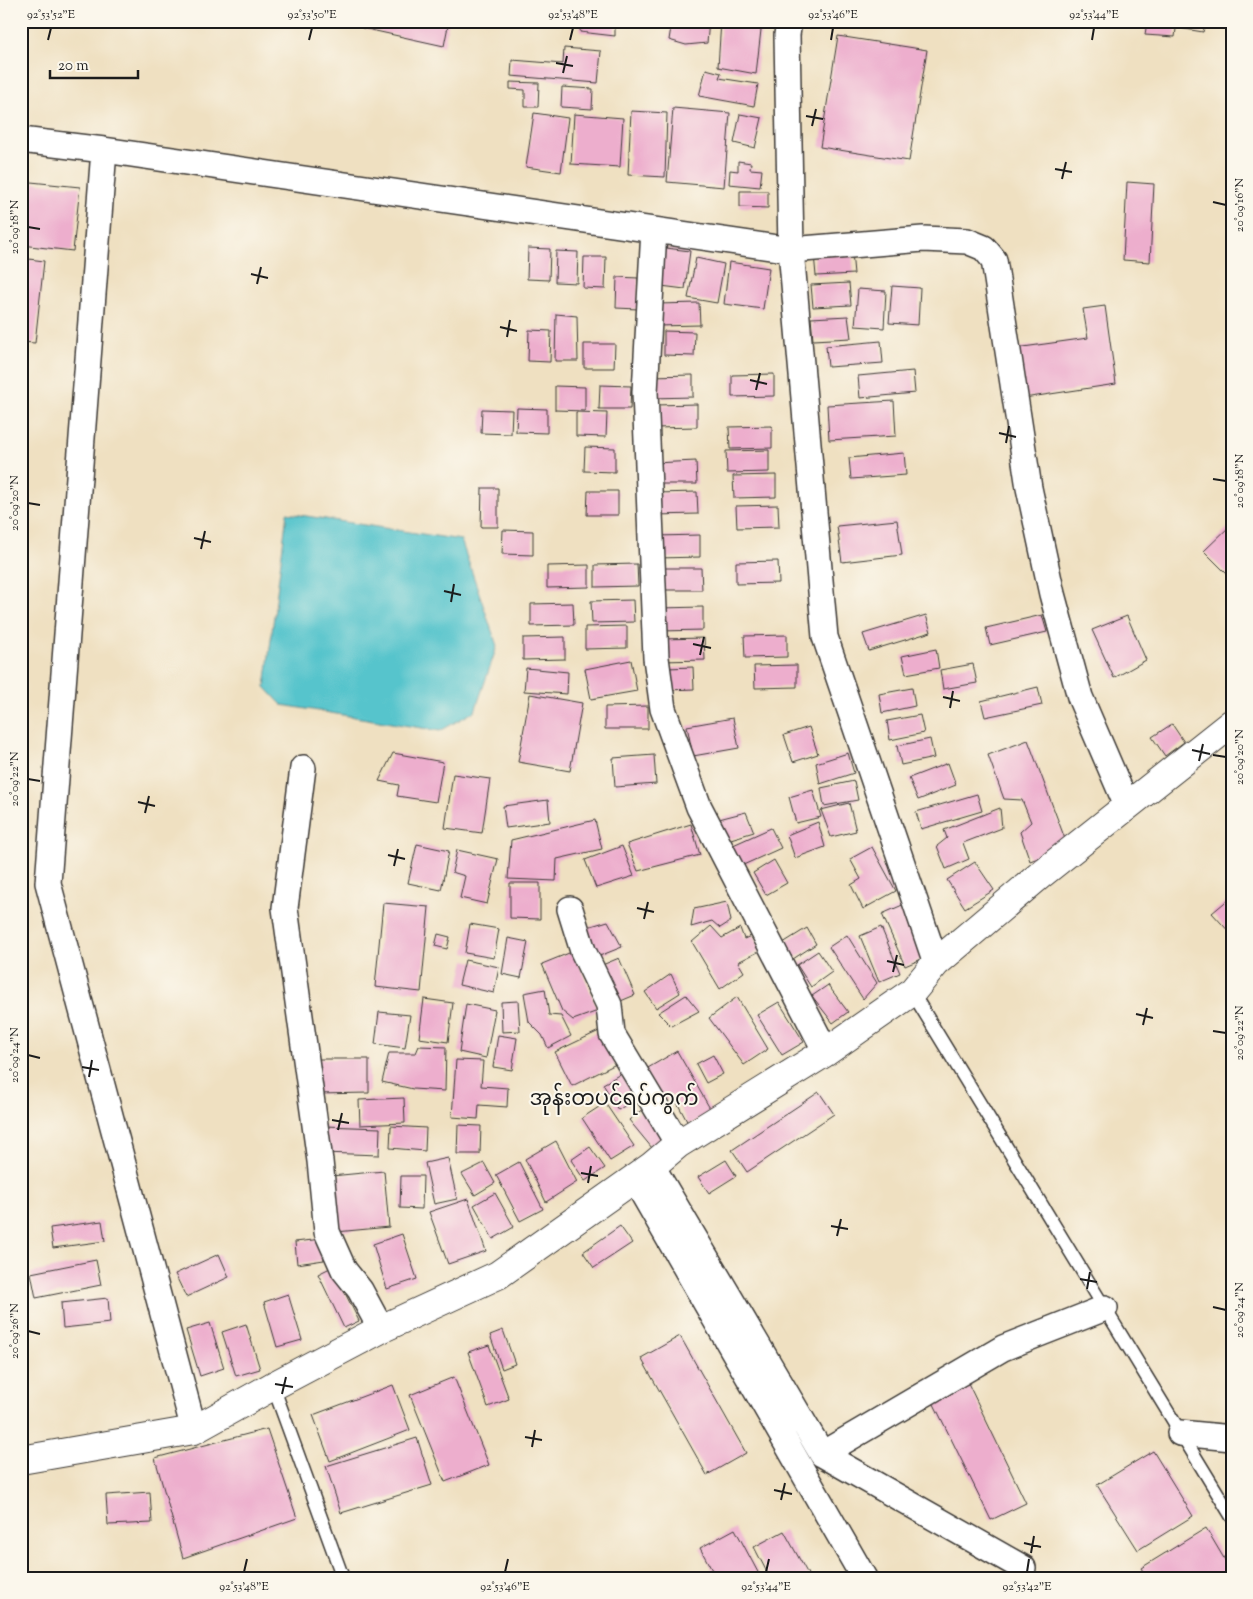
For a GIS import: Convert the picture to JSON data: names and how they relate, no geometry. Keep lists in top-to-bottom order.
{
  "districts": ["အုန်းတပင်ရပ်ကွက်"],
  "scale_bar": "20 m",
  "coordinates": [
    "92°53'52\"E",
    "92°53'50\"E",
    "92°53'48\"E",
    "92°53'46\"E",
    "92°53'44\"E",
    "20°09'16\"N",
    "20°09'18\"N",
    "20°09'20\"N",
    "20°09'22\"N",
    "20°09'24\"N",
    "20°09'26\"N",
    "92°53'42\"E"
  ]
}
